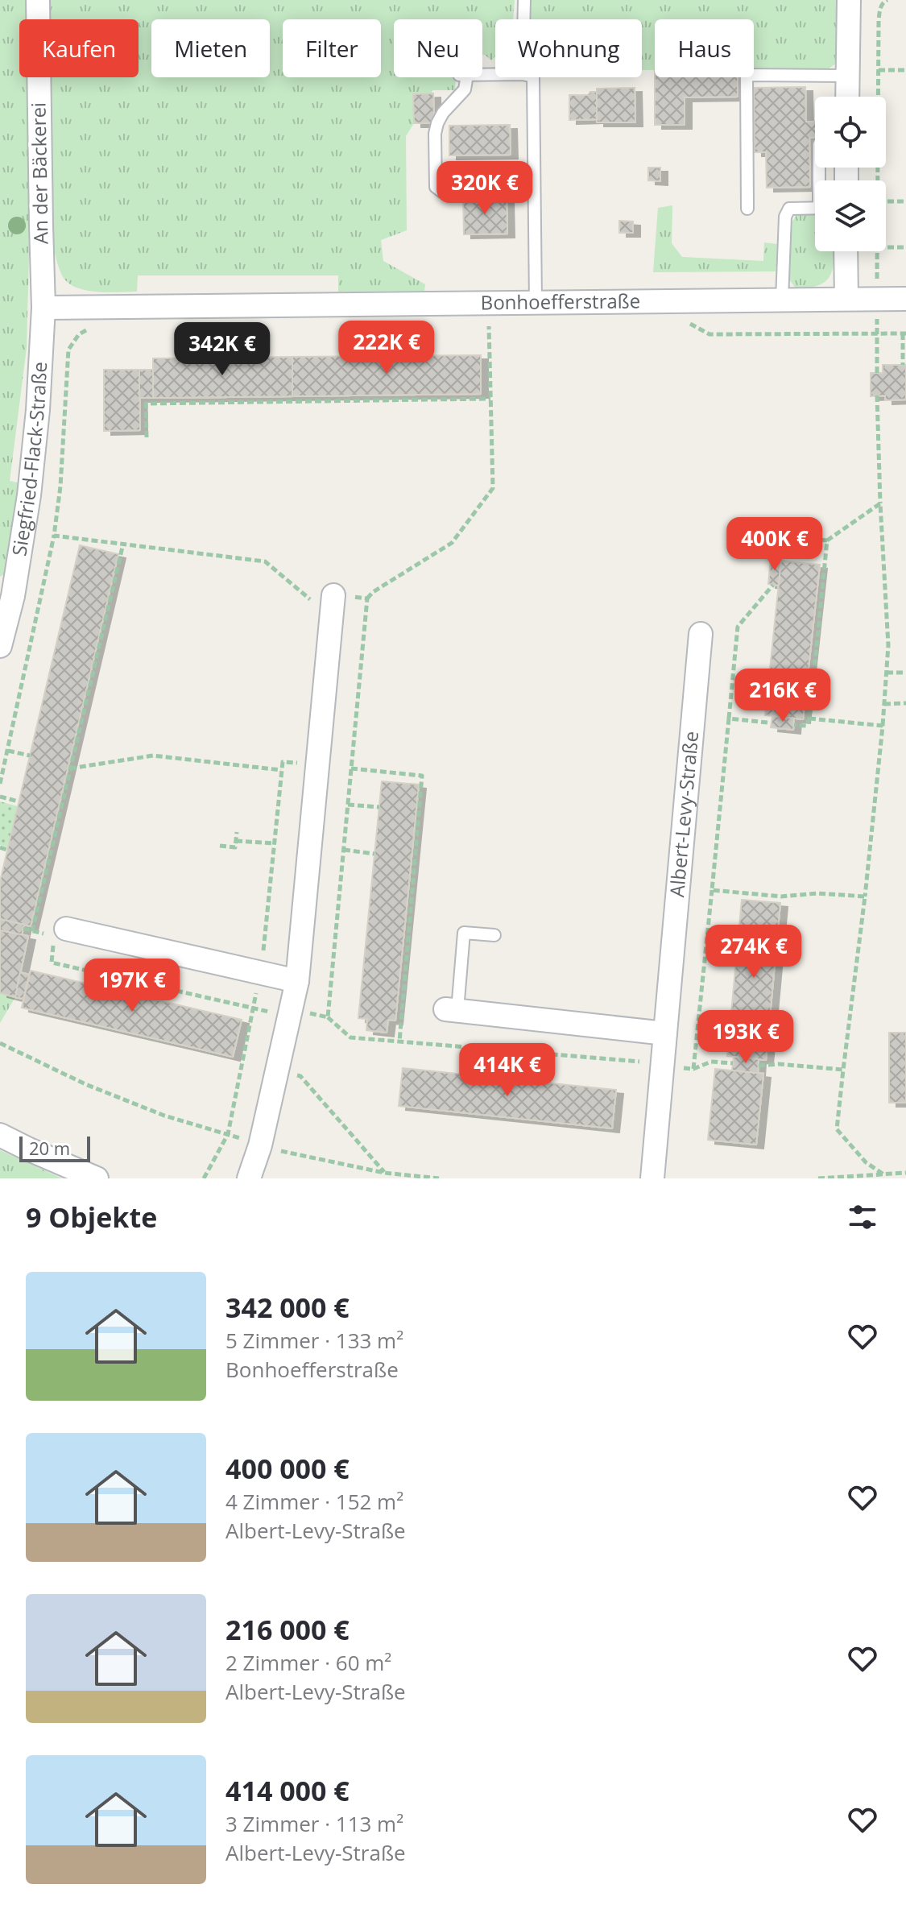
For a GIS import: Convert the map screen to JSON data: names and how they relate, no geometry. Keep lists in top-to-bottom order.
{
  "streets": {
    "street": [
      "An der Bäckerei",
      "Bonhoefferstraße",
      "Siegfried-Flack-Straße",
      "Albert-Levy-Straße"
    ]
  },
  "crossings": [
    ["An der Bäckerei", "Bonhoefferstraße"],
    ["An der Bäckerei", "Siegfried-Flack-Straße"],
    ["Bonhoefferstraße", "Siegfried-Flack-Straße"]
  ],
  "scale_bar": "20 m",
  "page": {
    "chip": [
      "Kaufen",
      "Mieten",
      "Filter",
      "Neu",
      "Wohnung",
      "Haus"
    ],
    "price": [
      "320K €",
      "222K €",
      "342K €",
      "400K €",
      "216K €",
      "274K €",
      "197K €",
      "193K €",
      "414K €"
    ],
    "scale": "20 m",
    "heading": "9 Objekte",
    "list": [
      {
        "name": "342 000 €",
        "note": "5 Zimmer · 133 m² · Bonhoefferstraße"
      },
      {
        "name": "400 000 €",
        "note": "4 Zimmer · 152 m² · Albert-Levy-Straße"
      },
      {
        "name": "216 000 €",
        "note": "2 Zimmer · 60 m² · Albert-Levy-Straße"
      },
      {
        "name": "414 000 €",
        "note": "3 Zimmer · 113 m² · Albert-Levy-Straße"
      }
    ]
  }
}
